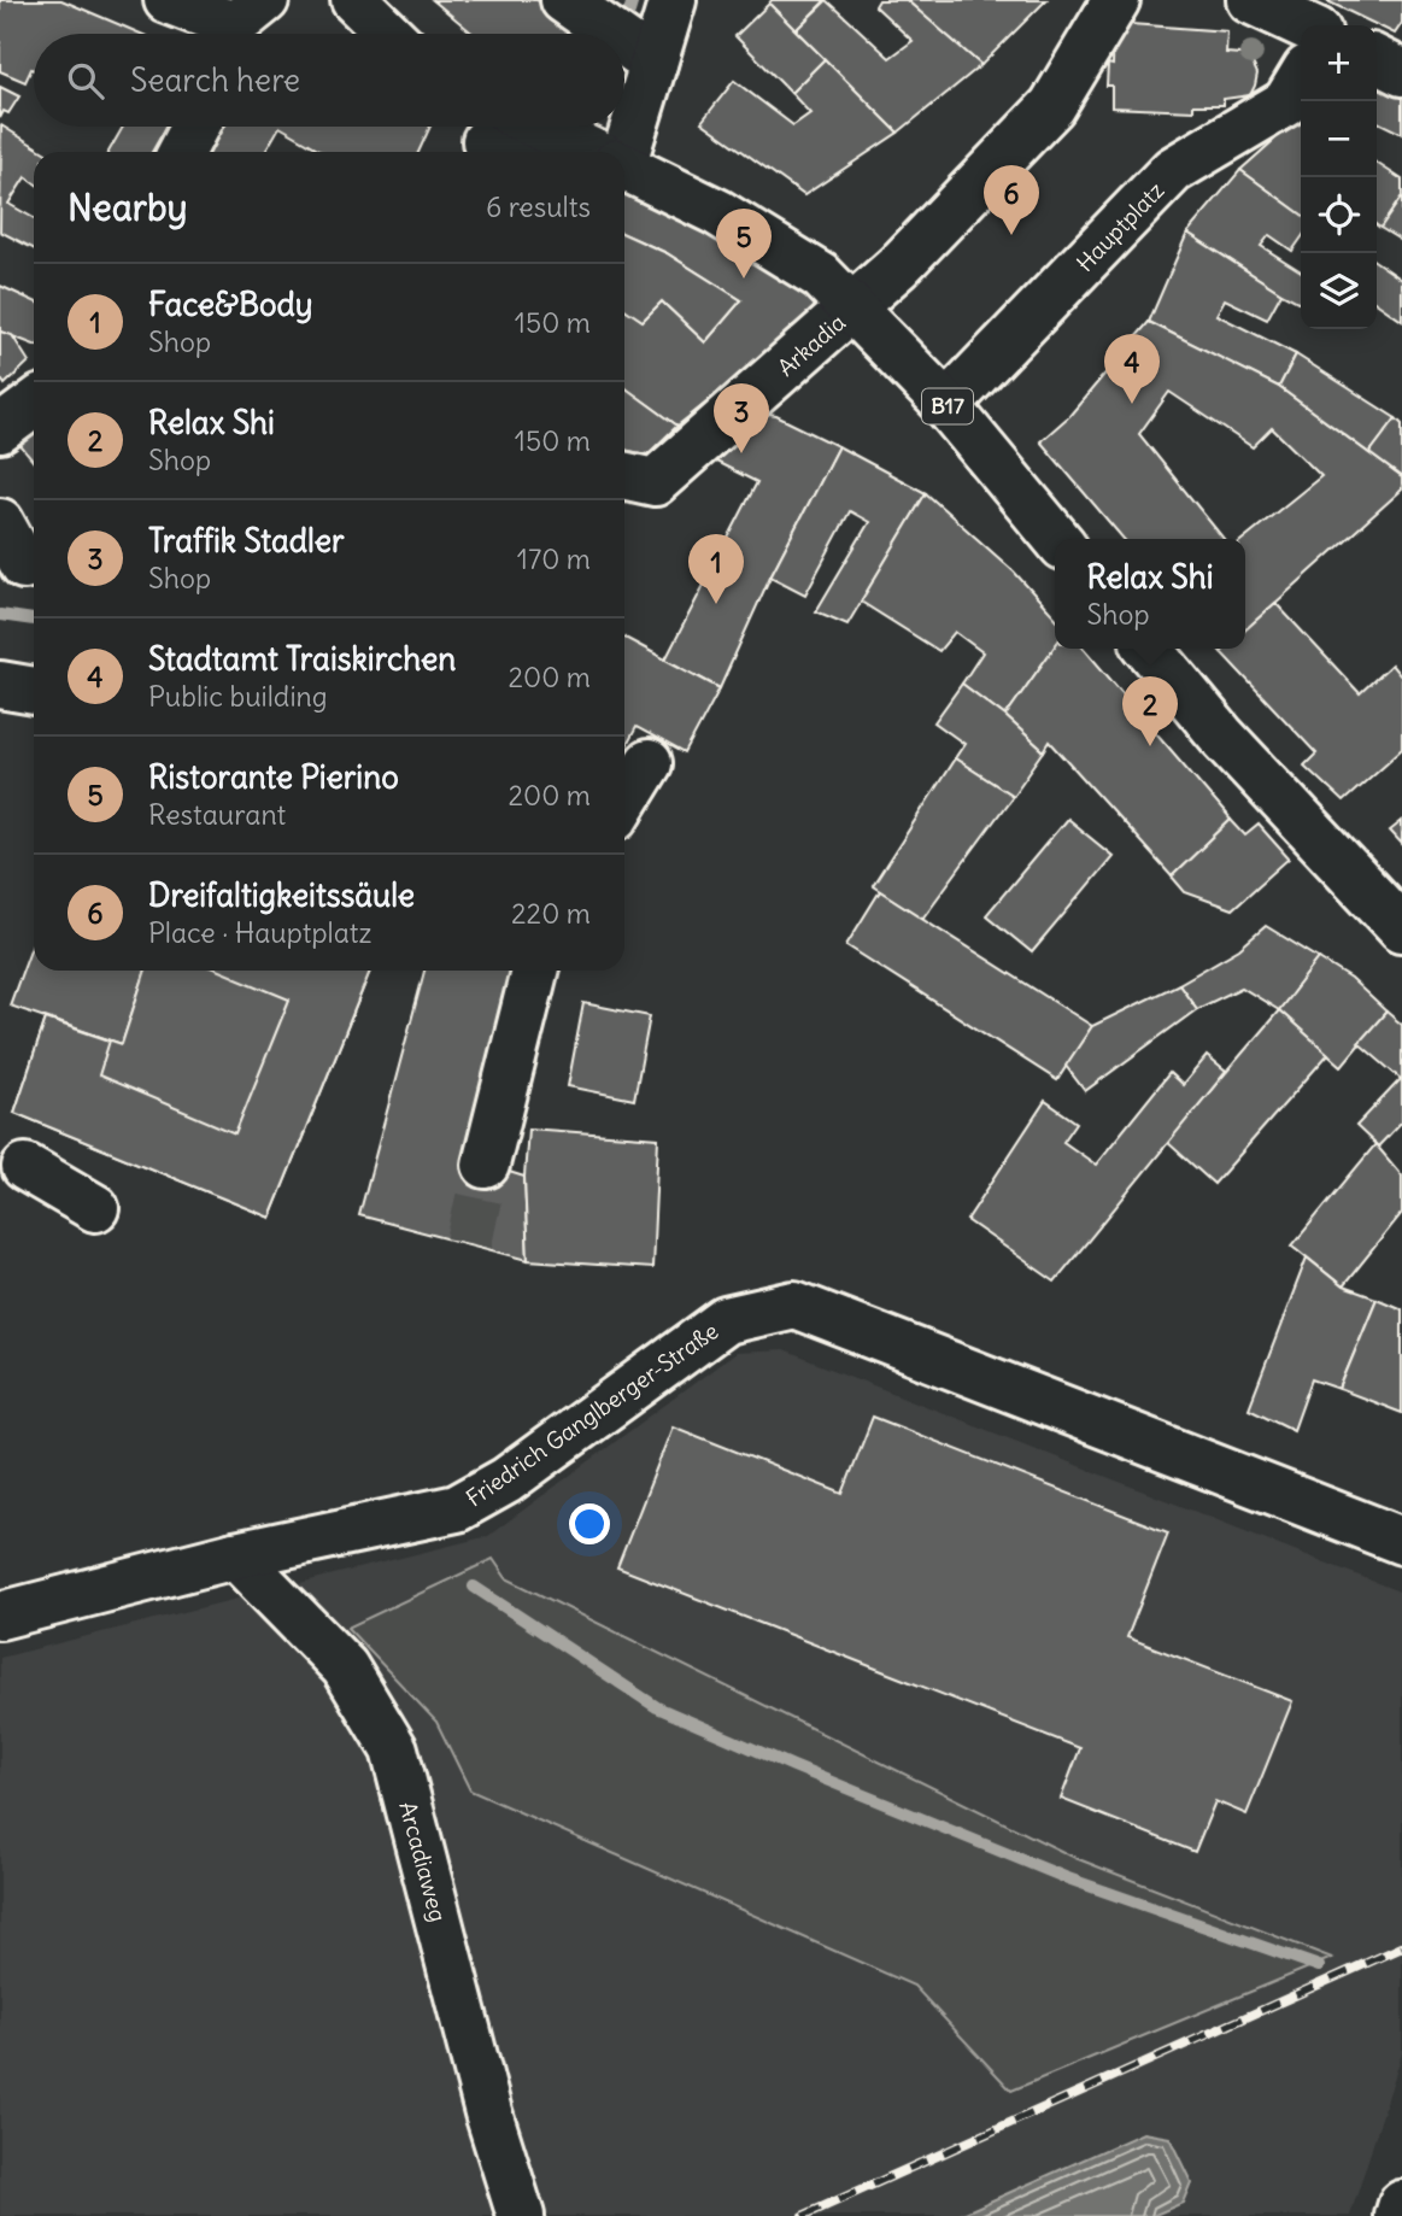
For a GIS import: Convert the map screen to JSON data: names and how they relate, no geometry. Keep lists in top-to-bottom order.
{
  "streets": {
    "street": [
      "Hauptplatz",
      "Arkadia",
      "B17",
      "Friedrich Ganglberger-Straße",
      "Arcadiaweg"
    ]
  },
  "crossings": [
    ["Hauptplatz", "B17"],
    ["Arkadia", "B17"],
    ["Friedrich Ganglberger-Straße", "Arcadiaweg"]
  ],
  "page": {
    "map_buttons": ["+", "−"],
    "search": "Search here",
    "heading": ["Nearby", "6 results"],
    "pins": [
      "6",
      "5",
      "4",
      "3",
      "1",
      "2"
    ],
    "list": [
      {
        "mark": "1",
        "name": "Face&Body",
        "note": "Shop",
        "value": "150 m"
      },
      {
        "mark": "2",
        "name": "Relax Shi",
        "note": "Shop",
        "value": "150 m"
      },
      {
        "mark": "3",
        "name": "Traffik Stadler",
        "note": "Shop",
        "value": "170 m"
      },
      {
        "mark": "4",
        "name": "Stadtamt Traiskirchen",
        "note": "Public building",
        "value": "200 m"
      },
      {
        "mark": "5",
        "name": "Ristorante Pierino",
        "note": "Restaurant",
        "value": "200 m"
      },
      {
        "mark": "6",
        "name": "Dreifaltigkeitssäule",
        "note": "Place · Hauptplatz",
        "value": "220 m"
      }
    ],
    "popup": ["Relax Shi", "Shop"]
  }
}
